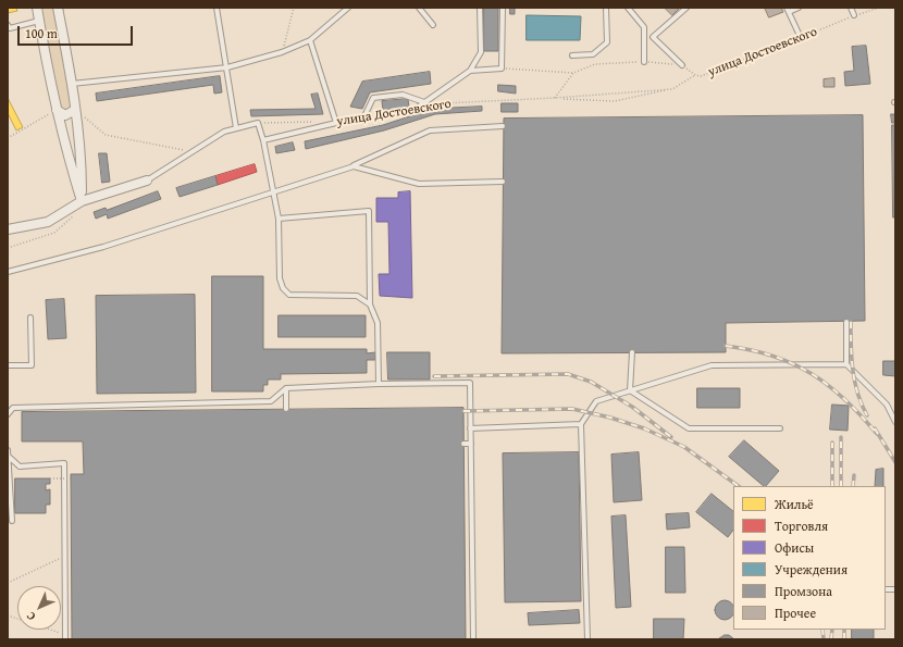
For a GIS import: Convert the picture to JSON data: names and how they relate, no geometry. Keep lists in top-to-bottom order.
{
  "streets": {
    "path": ["улица Достоевского"]
  },
  "legend": [
    "Жильё",
    "Торговля",
    "Офисы",
    "Учреждения",
    "Промзона",
    "Прочее"
  ],
  "scale_bar": "100 m",
  "north": "bottom left"
}
